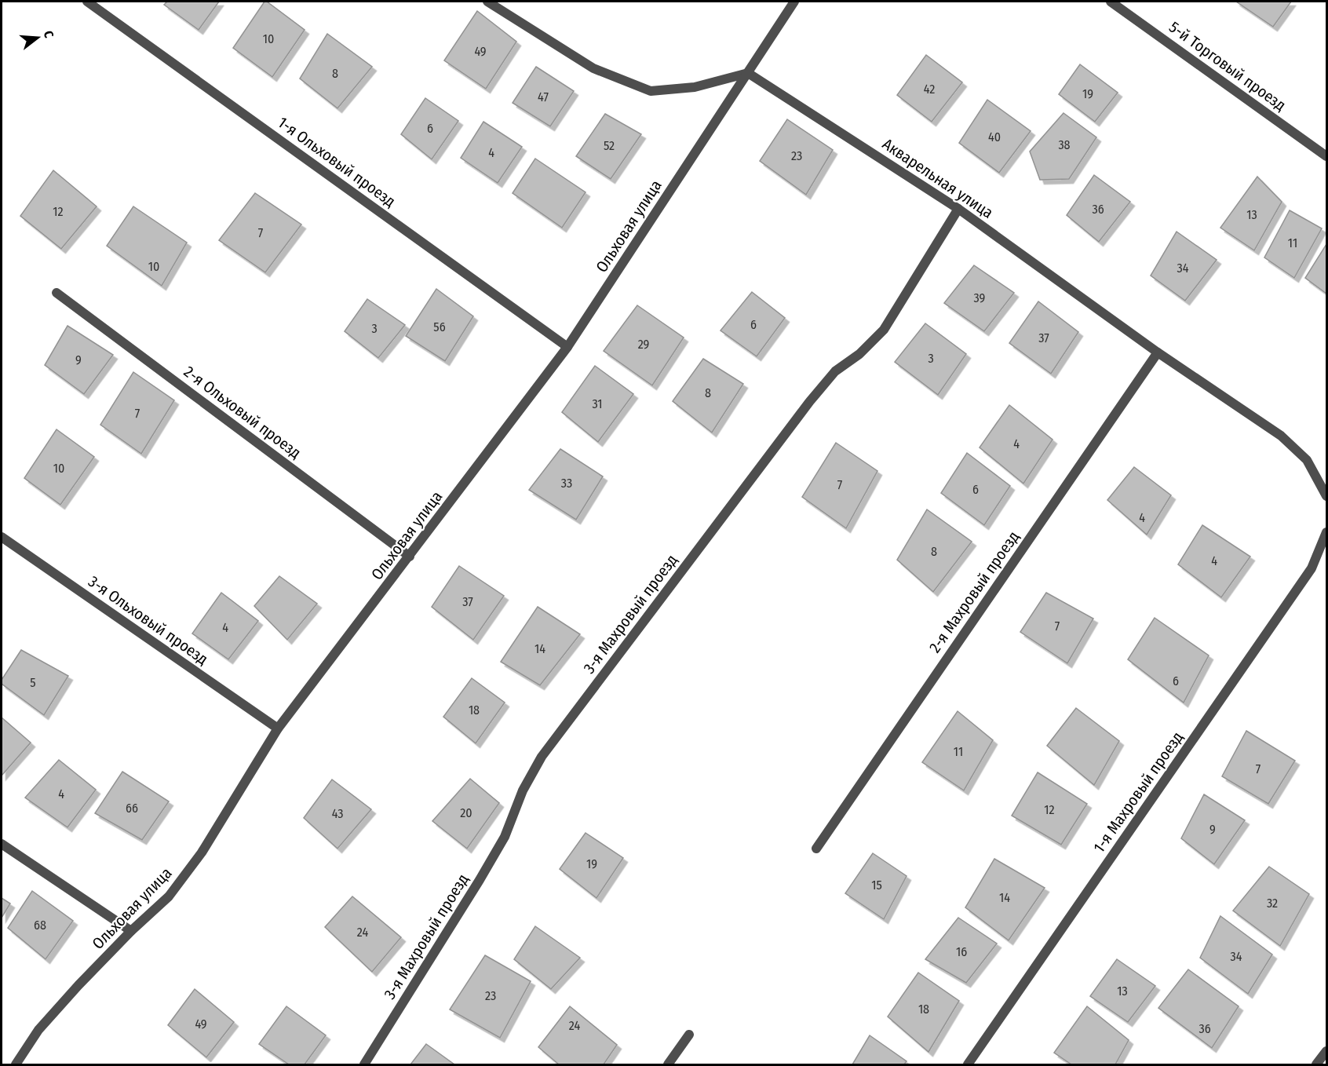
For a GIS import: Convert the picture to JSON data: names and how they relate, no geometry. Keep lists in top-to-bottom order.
{
  "streets": {
    "street": [
      "5-й Торговый проезд",
      "1-я Ольховый проезд",
      "Акварельная улица",
      "Ольховая улица",
      "2-я Ольховый проезд",
      "2-я Махровый проезд",
      "3-я Махровый проезд",
      "3-я Ольховый проезд",
      "1-я Махровый проезд"
    ]
  },
  "crossings": [
    ["1-я Ольховый проезд", "Ольховая улица"],
    ["Акварельная улица", "Ольховая улица"],
    ["Акварельная улица", "2-я Махровый проезд"],
    ["Акварельная улица", "3-я Махровый проезд"],
    ["Ольховая улица", "2-я Ольховый проезд"],
    ["Ольховая улица", "3-я Ольховый проезд"]
  ],
  "house_numbers": [
    "10",
    "49",
    "8",
    "42",
    "19",
    "47",
    "6",
    "40",
    "38",
    "52",
    "4",
    "23",
    "36",
    "12",
    "13",
    "7",
    "11",
    "10",
    "34",
    "39",
    "6",
    "56",
    "3",
    "37",
    "29",
    "3",
    "9",
    "8",
    "31",
    "7",
    "4",
    "10",
    "33",
    "7",
    "6",
    "4",
    "8",
    "4",
    "37",
    "7",
    "4",
    "14",
    "6",
    "5",
    "18",
    "11",
    "7",
    "4",
    "66",
    "12",
    "20",
    "43",
    "9",
    "19",
    "15",
    "14",
    "32",
    "68",
    "24",
    "16",
    "34",
    "13",
    "23",
    "18",
    "49",
    "24",
    "36"
  ],
  "north": "right"
}
